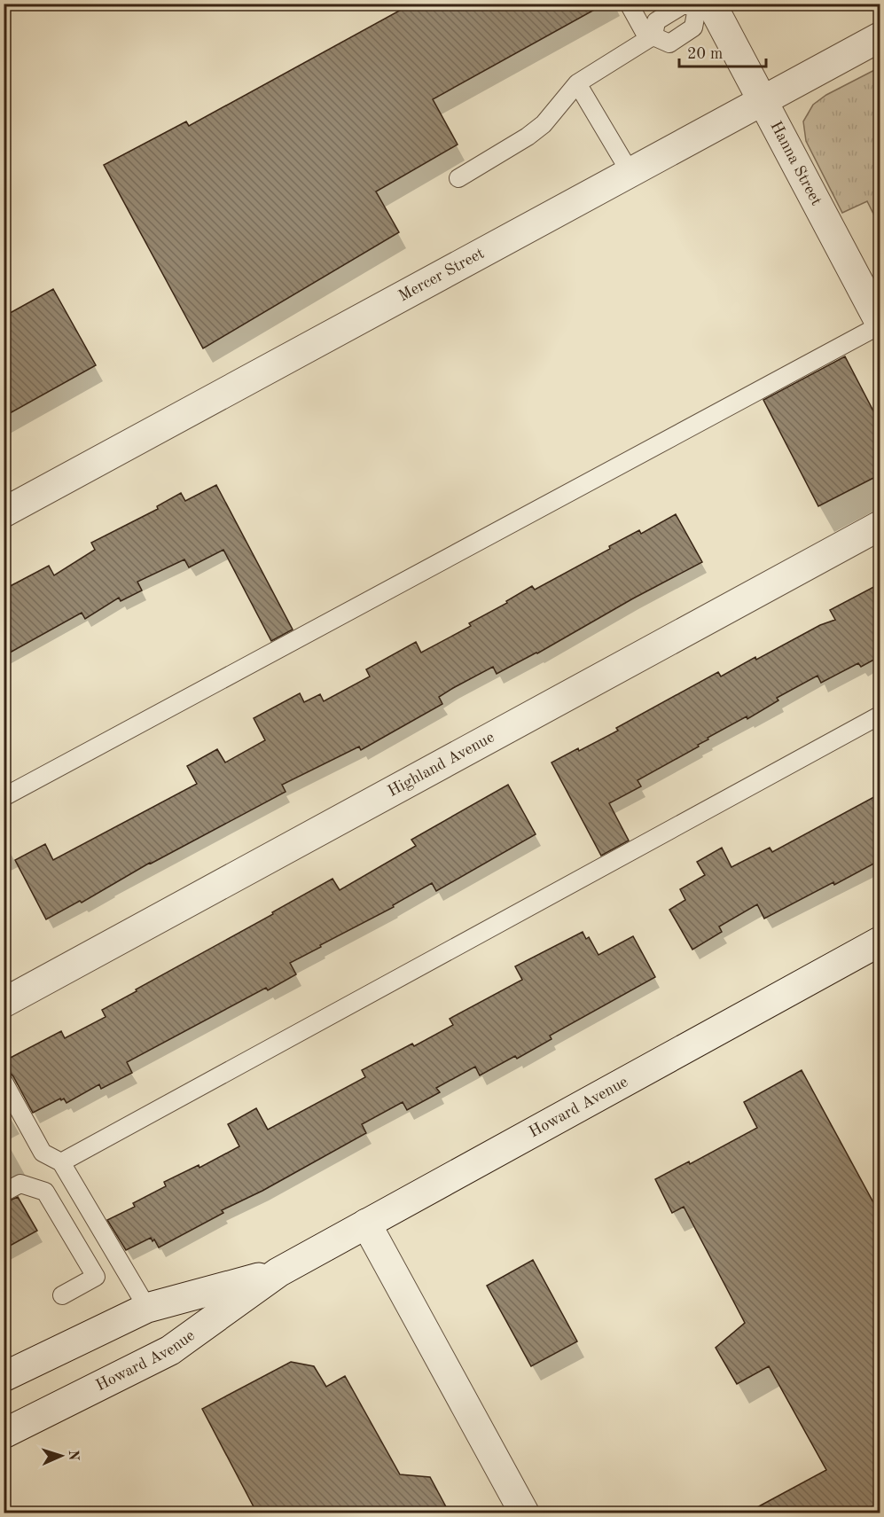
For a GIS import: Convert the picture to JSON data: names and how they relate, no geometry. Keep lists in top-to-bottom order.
{
  "streets": {
    "street": [
      "Hanna Street",
      "Mercer Street",
      "Highland Avenue",
      "Howard Avenue"
    ]
  },
  "crossings": [
    ["Hanna Street", "Mercer Street"]
  ],
  "scale_bar": "20 m",
  "north": "right"
}
